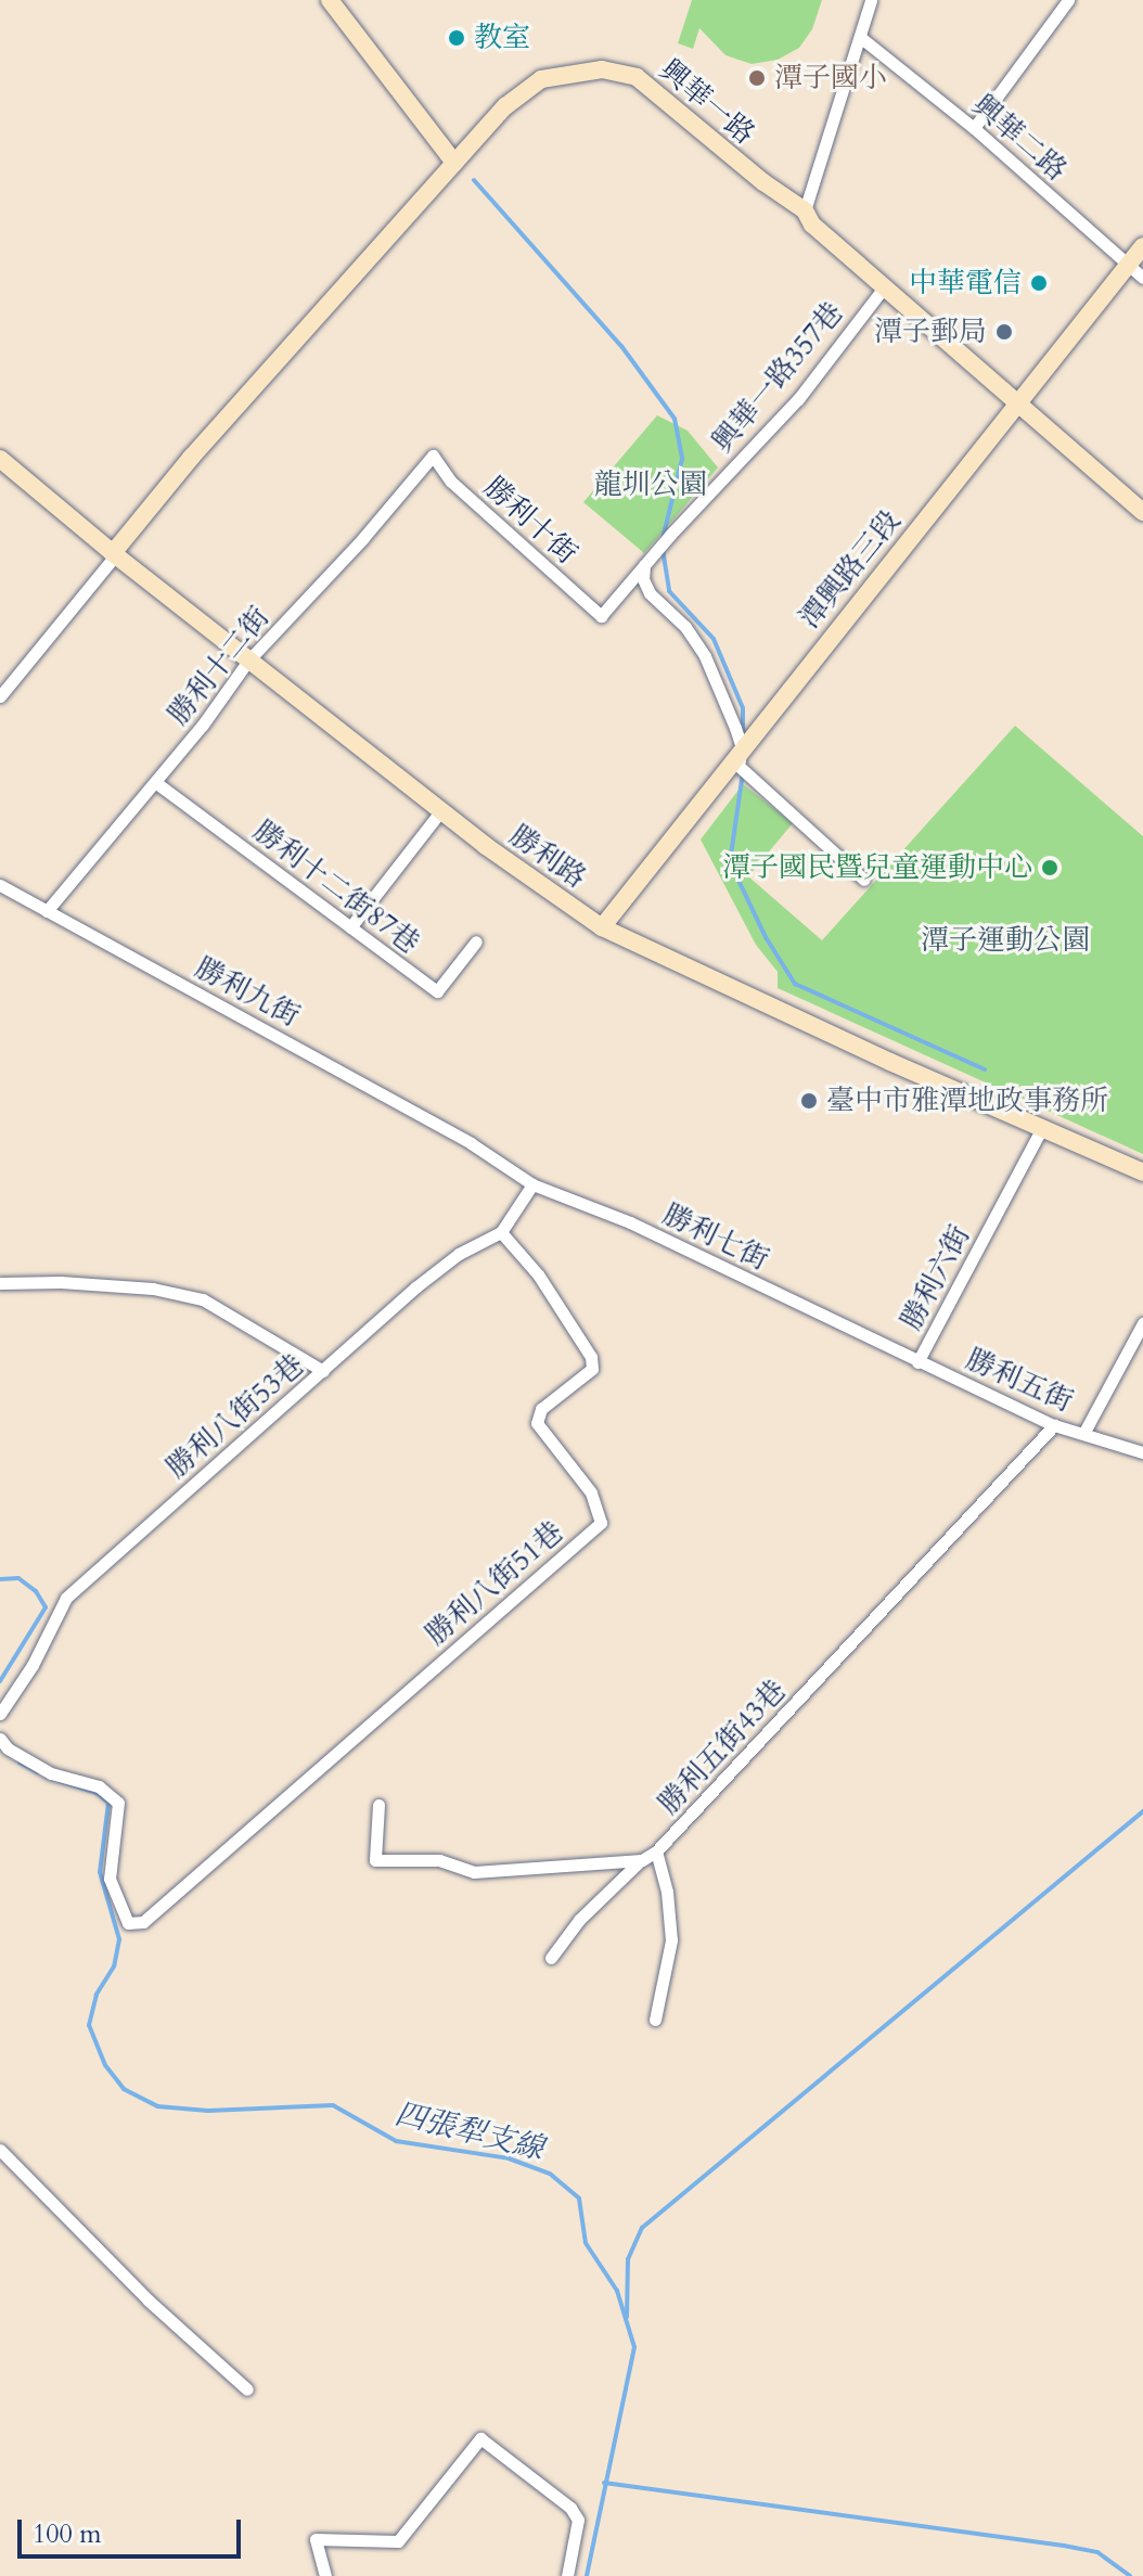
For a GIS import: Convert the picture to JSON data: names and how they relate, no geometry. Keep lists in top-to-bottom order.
{
  "streets": {
    "street": [
      "興華一路",
      "興華二路",
      "興華一路357巷",
      "勝利十街",
      "潭興路三段",
      "勝利十二街",
      "勝利路",
      "勝利十二街87巷",
      "勝利九街",
      "勝利七街",
      "勝利六街",
      "勝利五街",
      "勝利八街53巷",
      "勝利八街51巷",
      "勝利五街43巷"
    ]
  },
  "crossings": [
    ["興華一路", "興華一路357巷"],
    ["興華一路", "潭興路三段"],
    ["興華一路", "勝利路"],
    ["興華二路", "潭興路三段"],
    ["興華一路357巷", "勝利十街"],
    ["勝利十街", "勝利十二街"],
    ["潭興路三段", "勝利路"],
    ["勝利十二街", "勝利路"],
    ["勝利十二街", "勝利十二街87巷"],
    ["勝利十二街", "勝利九街"],
    ["勝利路", "勝利六街"],
    ["勝利九街", "勝利七街"],
    ["勝利九街", "勝利八街53巷"],
    ["勝利七街", "勝利六街"],
    ["勝利七街", "勝利八街53巷"],
    ["勝利六街", "勝利五街"],
    ["勝利五街", "勝利五街43巷"],
    ["勝利八街53巷", "勝利八街51巷"]
  ],
  "water": ["四張犁支線"],
  "parks": ["龍圳公園", "潭子運動公園"],
  "places": [
    "教室",
    "潭子國小",
    "中華電信",
    "潭子郵局",
    "潭子國民暨兒童運動中心",
    "臺中市雅潭地政事務所"
  ],
  "scale_bar": "100 m"
}
